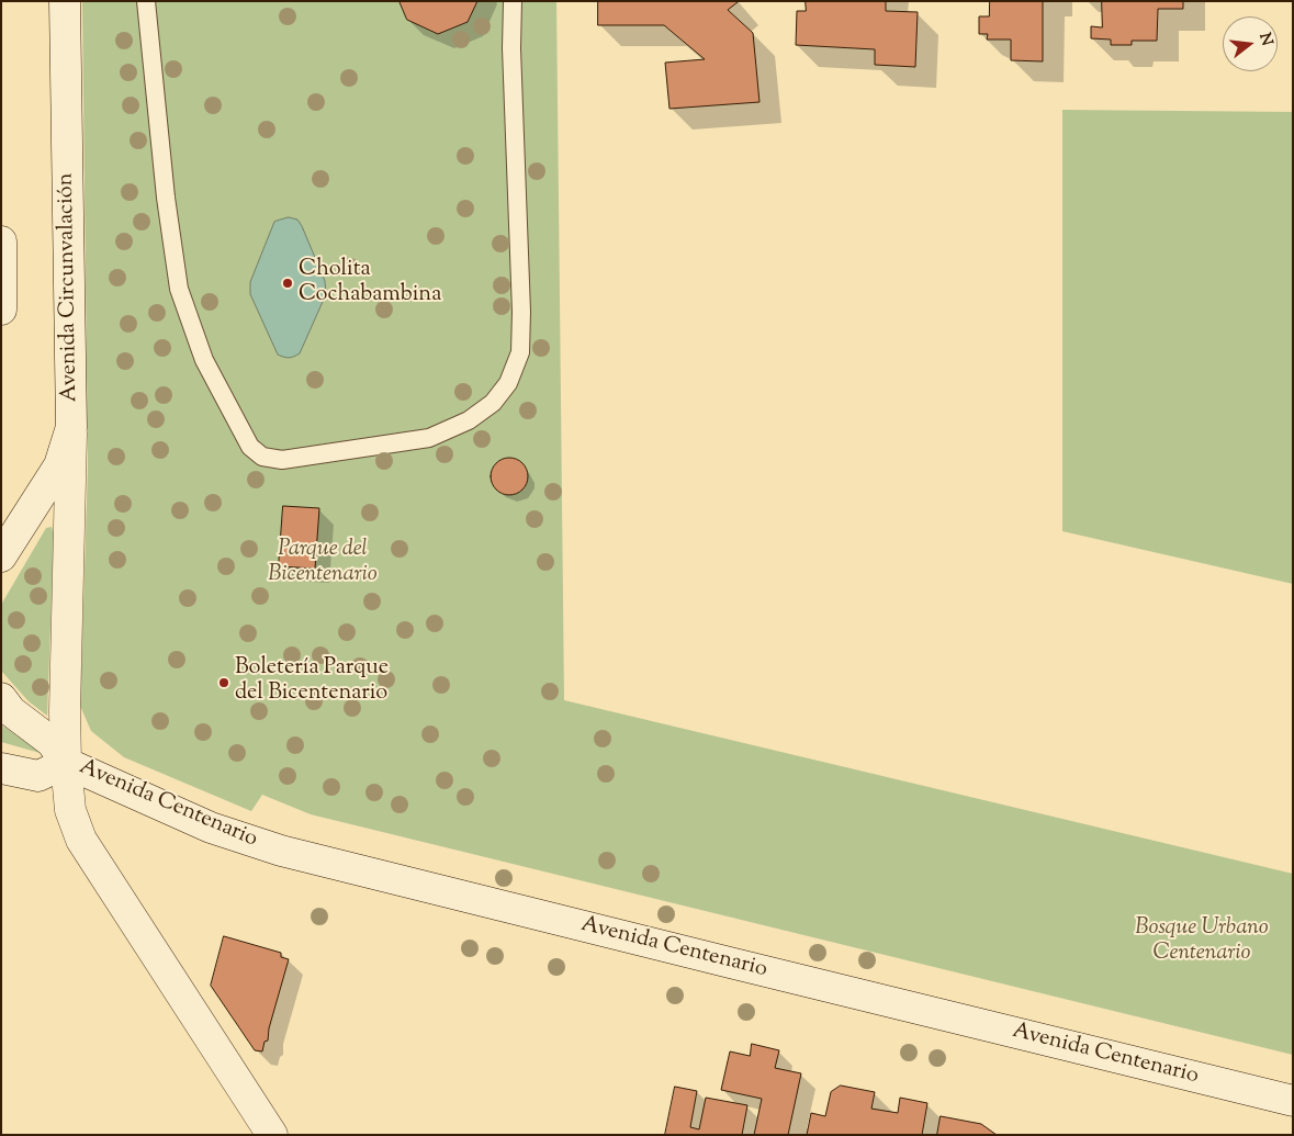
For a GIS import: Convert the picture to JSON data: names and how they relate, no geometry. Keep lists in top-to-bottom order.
{
  "streets": {
    "main road": ["Avenida Circunvalación", "Avenida Centenario"]
  },
  "parks": ["Parque del Bicentenario", "Bosque Urbano Centenario"],
  "places": ["Cholita Cochabambina", "Boletería Parque del Bicentenario"],
  "north": "right"
}
